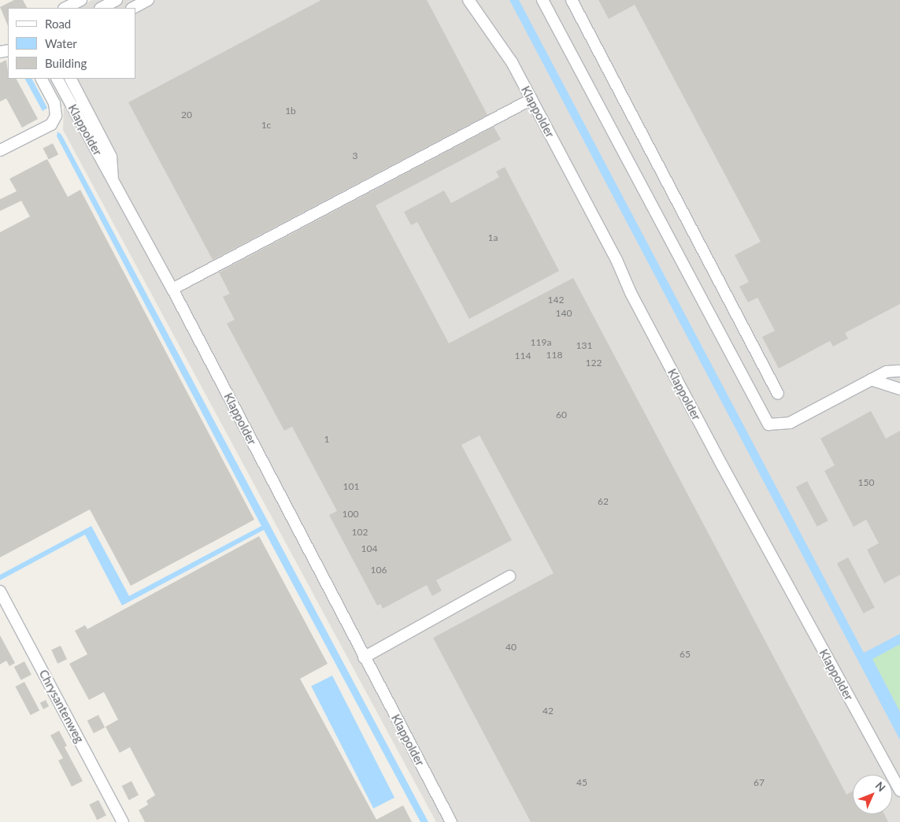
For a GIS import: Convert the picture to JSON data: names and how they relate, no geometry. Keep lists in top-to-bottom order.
{
  "streets": {
    "street": ["Klappolder", "Chrysantenweg"]
  },
  "house_numbers": [
    "1b",
    "20",
    "1c",
    "3",
    "1a",
    "142",
    "140",
    "119a",
    "131",
    "118",
    "114",
    "122",
    "60",
    "1",
    "150",
    "101",
    "62",
    "100",
    "102",
    "104",
    "106",
    "40",
    "65",
    "42",
    "45",
    "67"
  ],
  "legend": ["Road", "Water", "Building"],
  "north": "top right"
}
